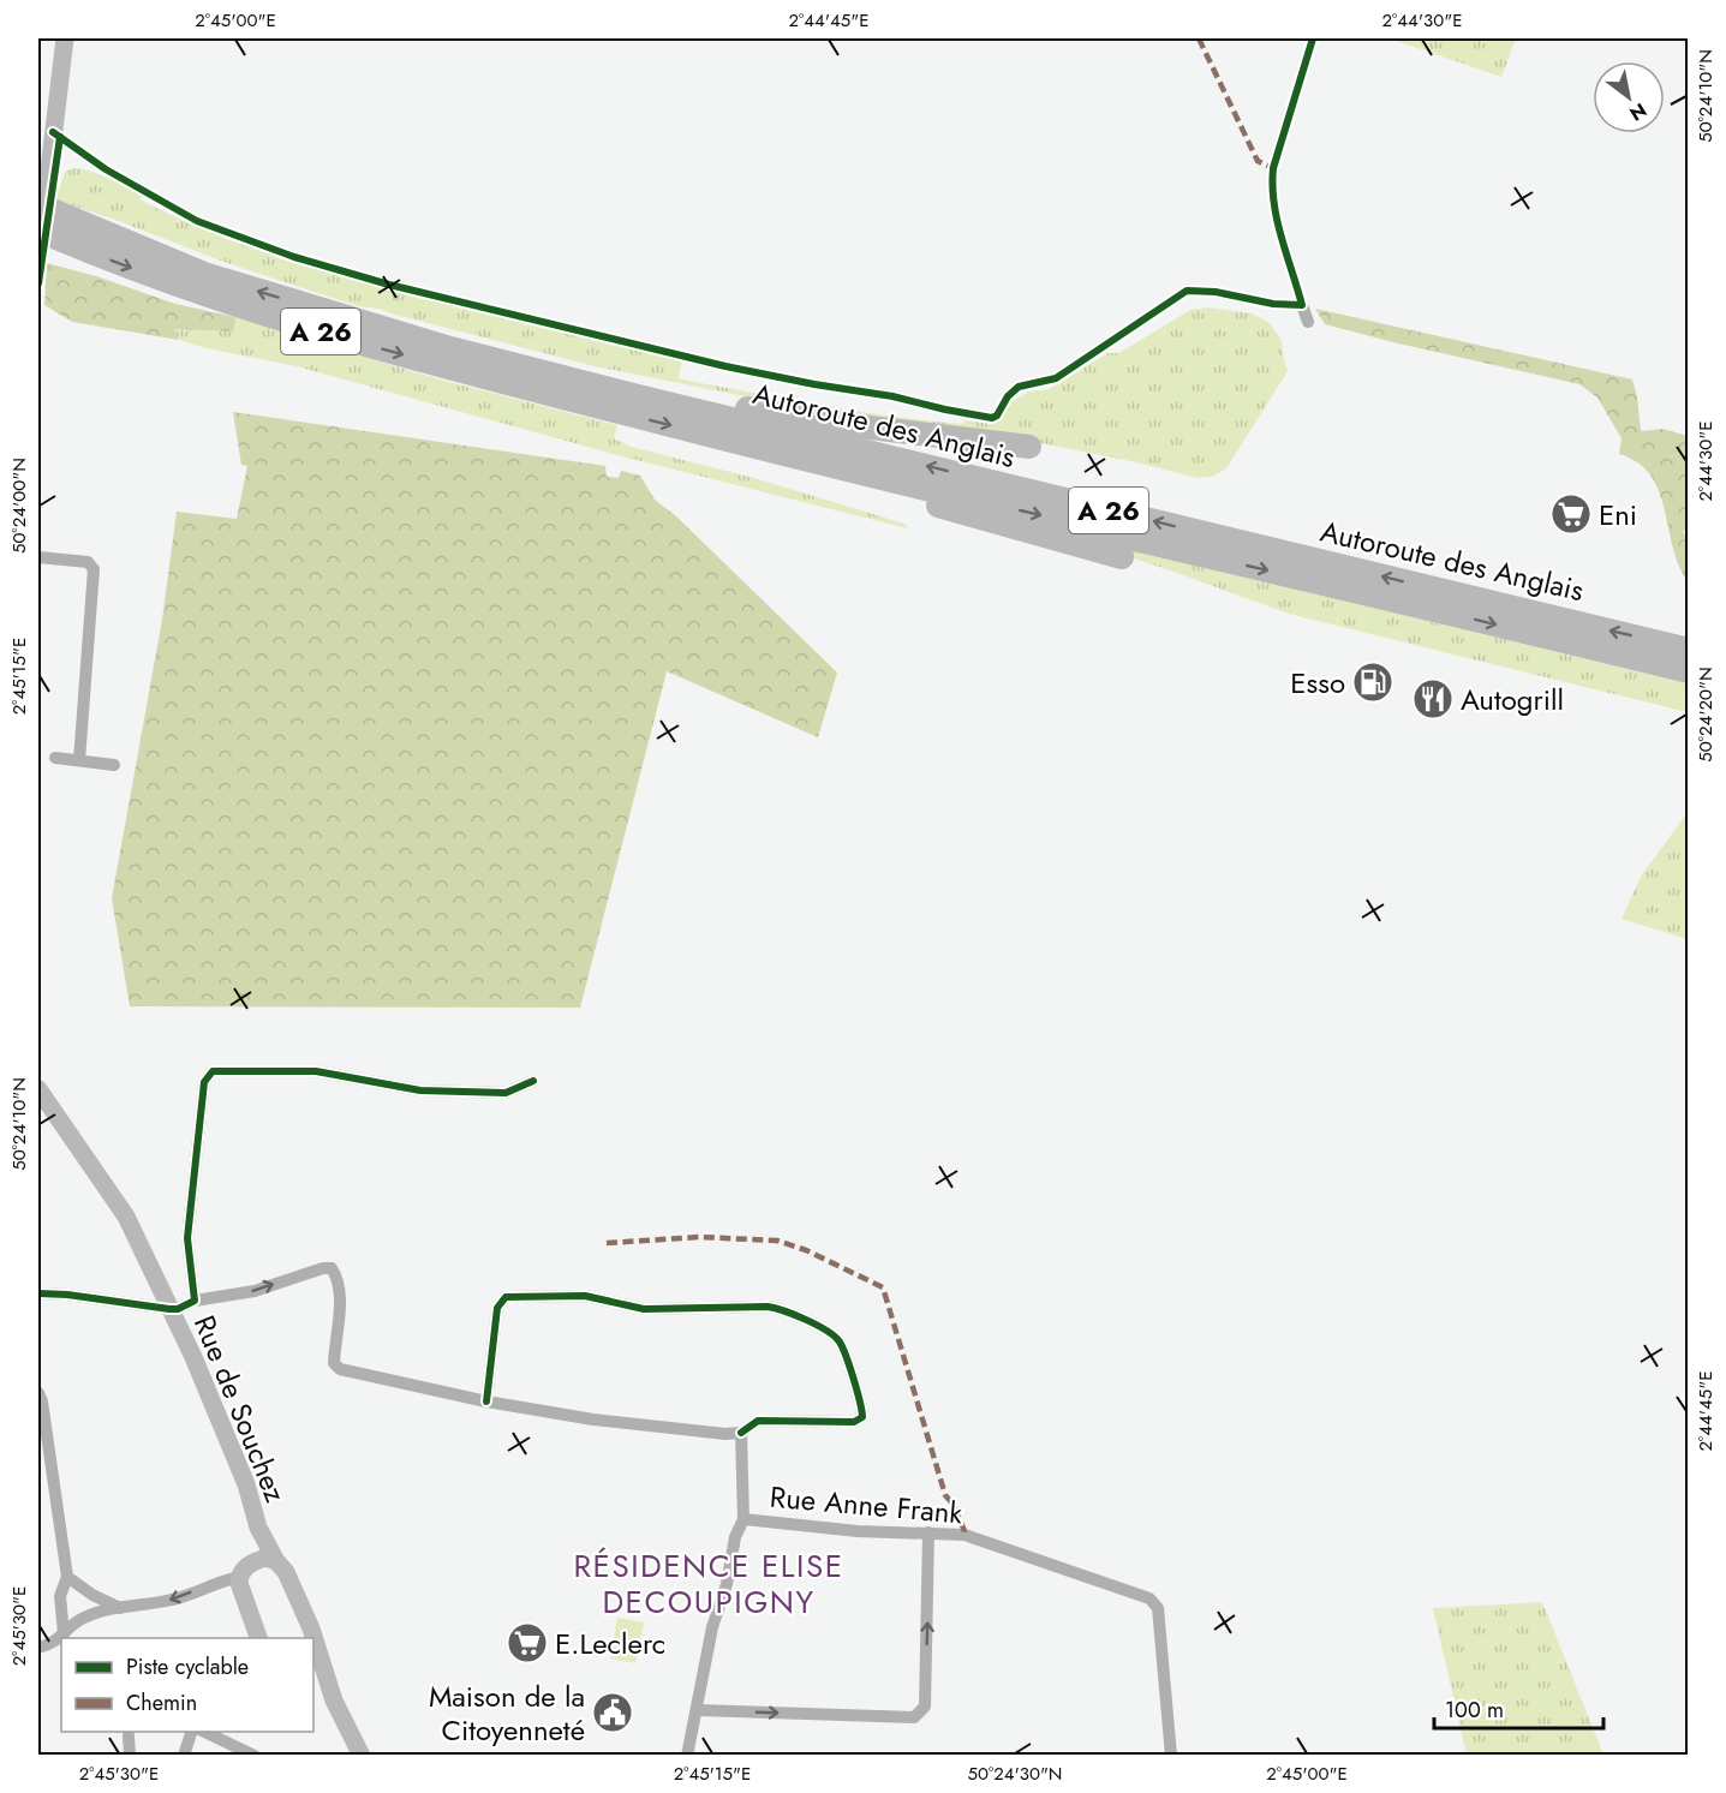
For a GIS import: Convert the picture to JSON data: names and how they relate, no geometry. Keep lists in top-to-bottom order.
{
  "streets": {
    "highway": ["A 26", "Autoroute des Anglais"],
    "main road": ["Rue de Souchez"],
    "street": ["Rue Anne Frank"]
  },
  "districts": ["RÉSIDENCE ELISE DECOUPIGNY"],
  "places": {
    "supermarket": ["Eni", "E.Leclerc"],
    "fuel station": ["Esso"],
    "restaurant": ["Autogrill"],
    "public building": ["Maison de la Citoyenneté"]
  },
  "legend": ["Piste cyclable", "Chemin"],
  "scale_bar": "100 m",
  "north": "bottom right",
  "coordinates": [
    "2°45'00\"E",
    "2°44'45\"E",
    "2°44'30\"E",
    "50°24'10\"N",
    "50°24'00\"N",
    "2°45'15\"E",
    "50°24'20\"N",
    "2°45'30\"E",
    "50°24'30\"N"
  ]
}
